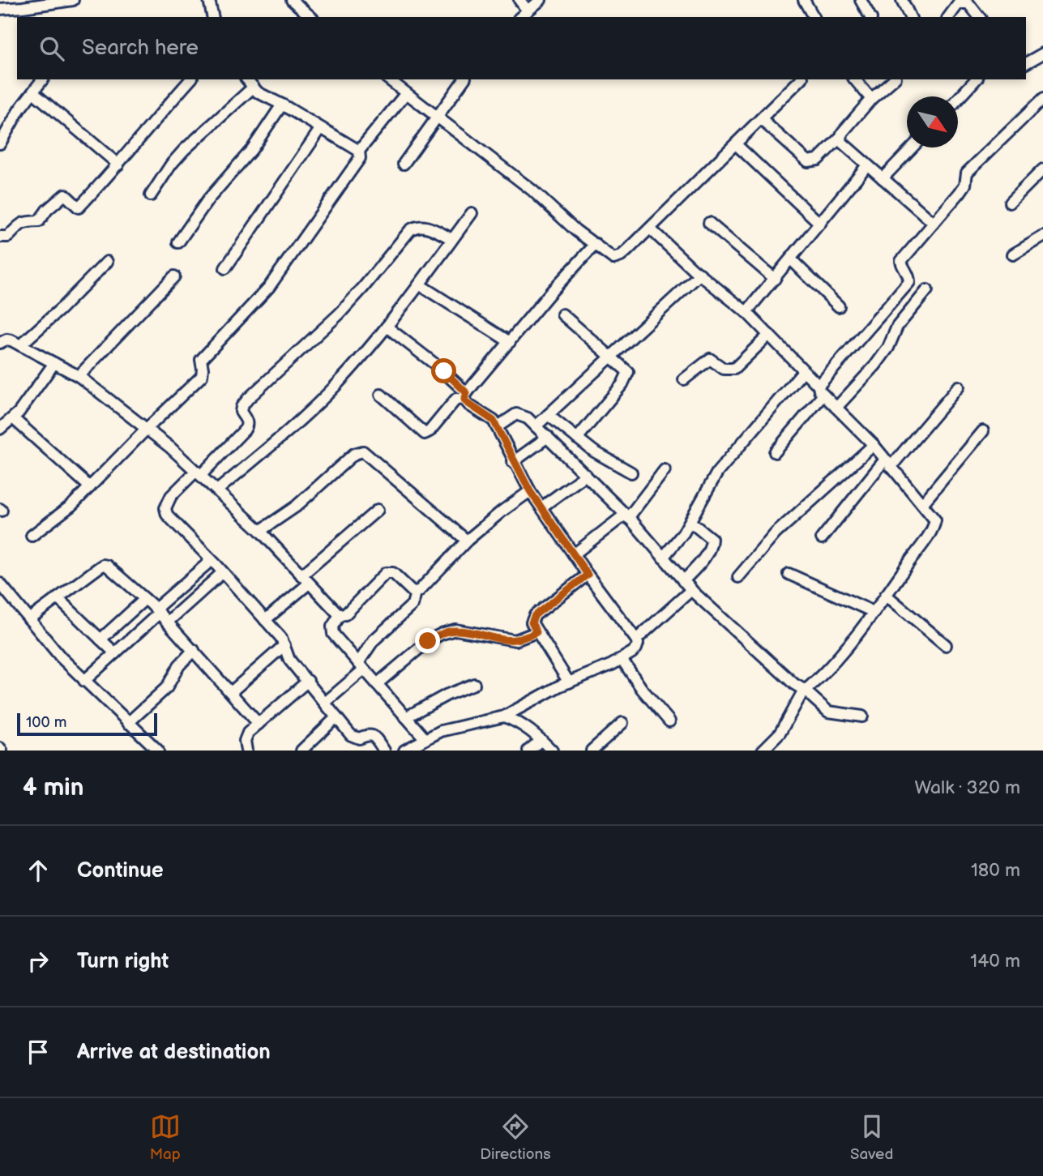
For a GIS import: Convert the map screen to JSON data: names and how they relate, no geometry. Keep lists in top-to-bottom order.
{
  "scale_bar": "100 m",
  "north": "bottom right",
  "page": {
    "search": "Search here",
    "scale": "100 m",
    "heading": ["4 min", "Walk · 320 m"],
    "list": [
      ["Continue", "180 m"],
      ["Turn right", "140 m"],
      "Arrive at destination"
    ],
    "nav": ["Map", "Directions", "Saved"]
  }
}
